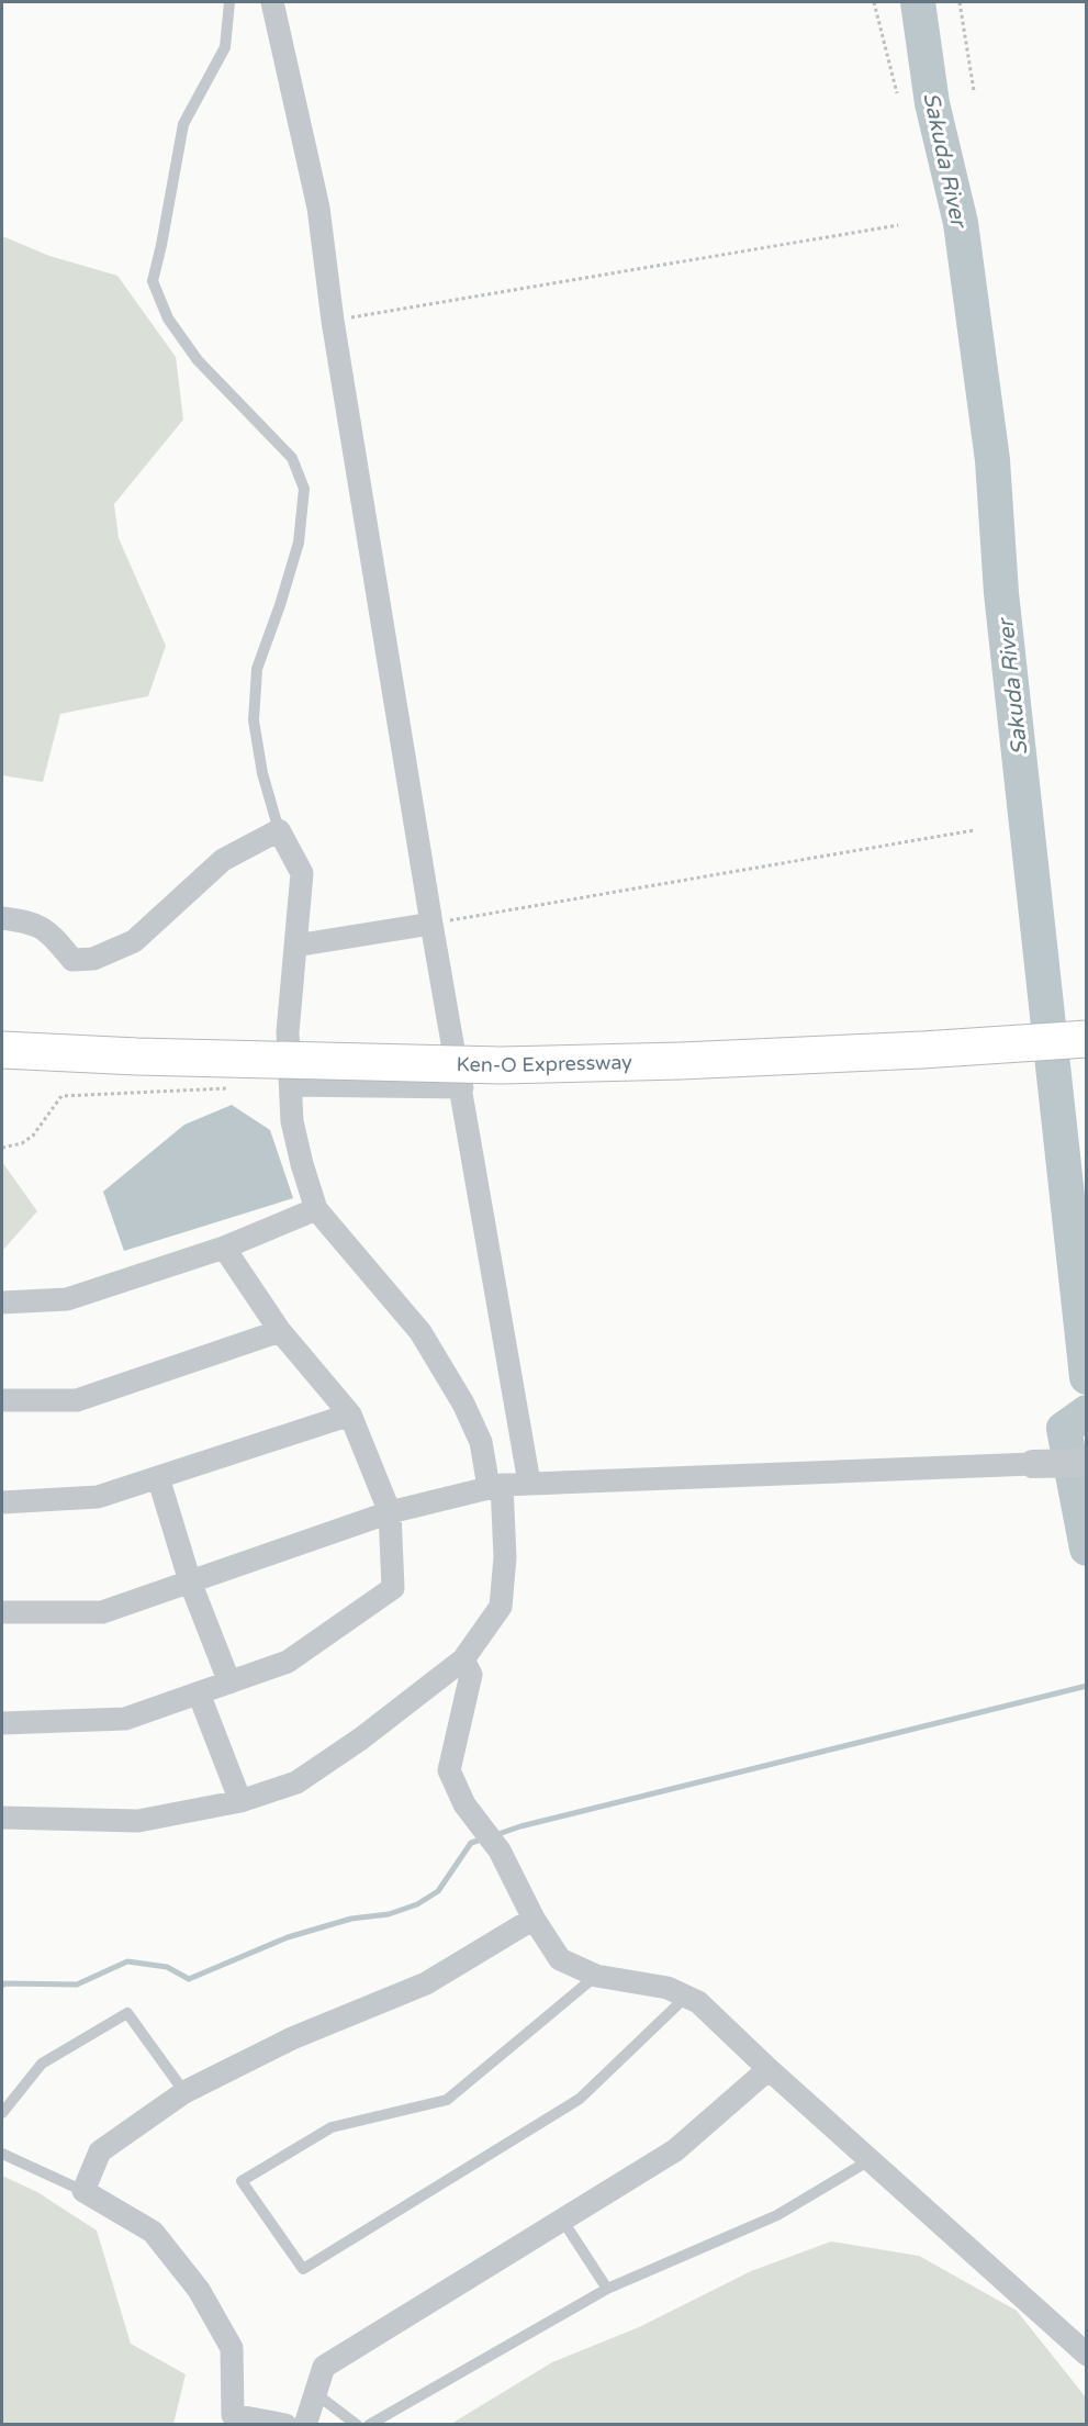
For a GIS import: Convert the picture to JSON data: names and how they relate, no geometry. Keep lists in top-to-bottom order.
{
  "streets": {
    "highway": ["Ken-O Expressway"]
  },
  "water": ["Sakuda River"]
}
